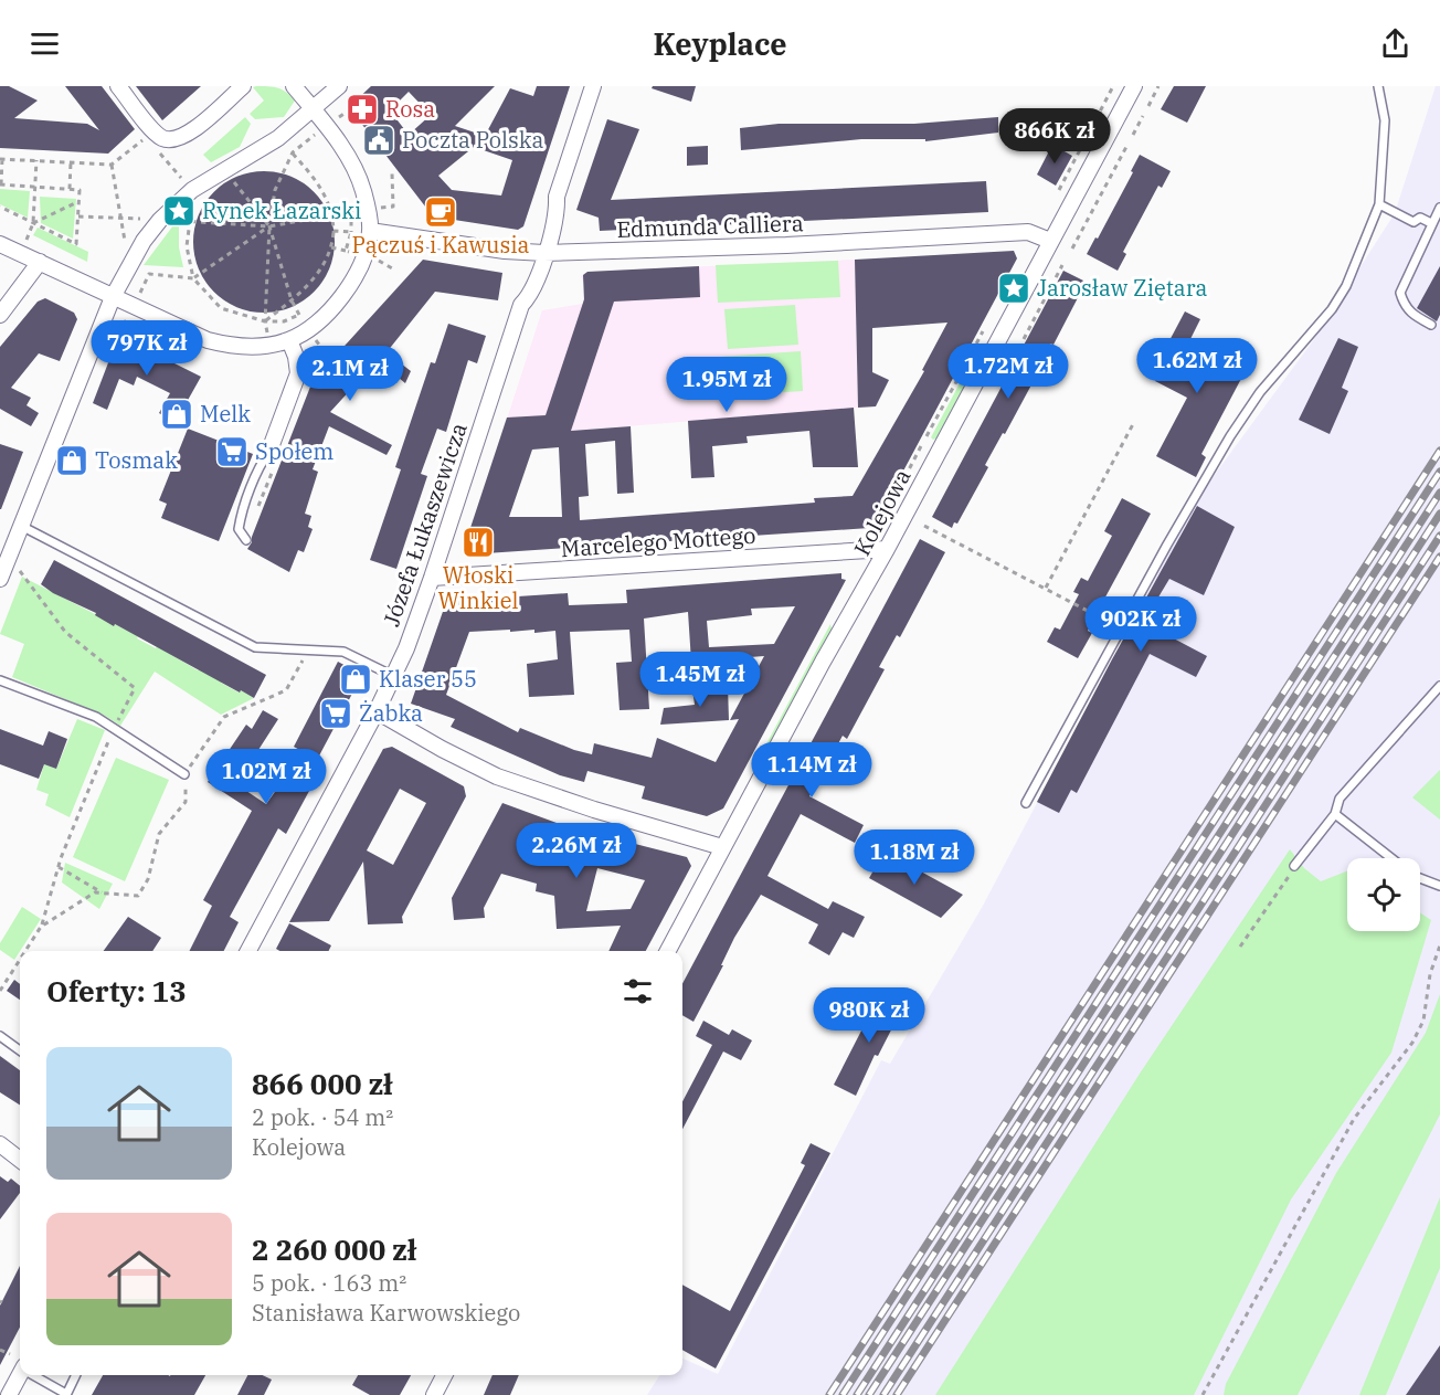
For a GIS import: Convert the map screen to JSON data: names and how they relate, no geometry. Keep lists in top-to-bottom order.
{
  "streets": {
    "street": [
      "Edmunda Calliera",
      "Kolejowa",
      "Józefa Łukaszewicza",
      "Marcelego Mottego"
    ]
  },
  "crossings": [
    ["Edmunda Calliera", "Kolejowa"],
    ["Edmunda Calliera", "Józefa Łukaszewicza"],
    ["Kolejowa", "Marcelego Mottego"],
    ["Józefa Łukaszewicza", "Marcelego Mottego"]
  ],
  "places": {
    "pharmacy": ["Rosa"],
    "public building": ["Poczta Polska"],
    "place": ["Rynek Łazarski", "Jarosław Ziętara"],
    "cafe": ["Pączuś i Kawusia"],
    "shop": ["Melk", "Tosmak", "Klaser 55"],
    "supermarket": ["Społem", "Żabka"],
    "restaurant": ["Włoski Winkiel"]
  },
  "page": {
    "header": "Keyplace",
    "price": [
      "866K zł",
      "797K zł",
      "1.62M zł",
      "1.72M zł",
      "2.1M zł",
      "1.95M zł",
      "902K zł",
      "1.45M zł",
      "1.14M zł",
      "1.02M zł",
      "2.26M zł",
      "1.18M zł",
      "980K zł"
    ],
    "heading": "Oferty: 13",
    "list": [
      {
        "name": "866 000 zł",
        "note": "2 pok. · 54 m² · Kolejowa"
      },
      {
        "name": "2 260 000 zł",
        "note": "5 pok. · 163 m² · Stanisława Karwowskiego"
      }
    ]
  }
}
